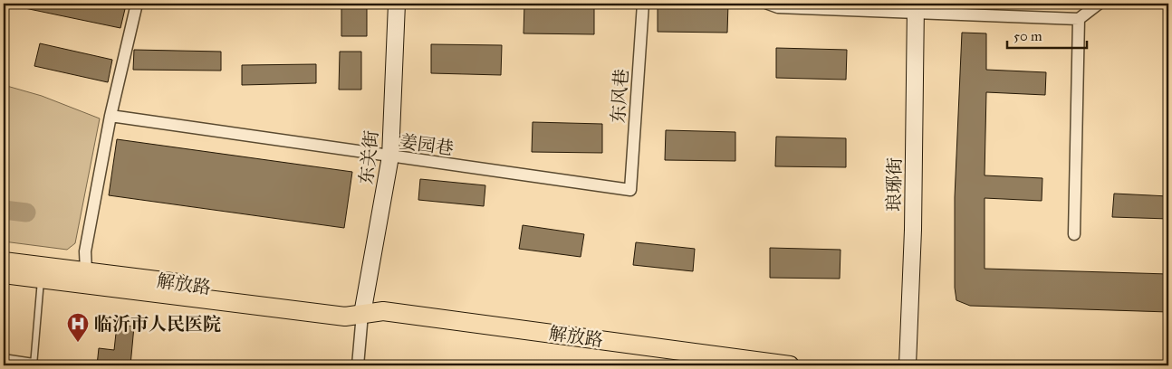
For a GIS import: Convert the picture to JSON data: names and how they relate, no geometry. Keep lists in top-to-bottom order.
{
  "streets": {
    "main road": ["解放路"],
    "street": [
      "东风巷",
      "姜园巷",
      "东关街",
      "琅琊街"
    ]
  },
  "crossings": [
    ["东风巷", "姜园巷"],
    ["姜园巷", "东关街"],
    ["东关街", "解放路"]
  ],
  "places": {
    "hospital": ["临沂市人民医院"]
  },
  "scale_bar": "50 m"
}
